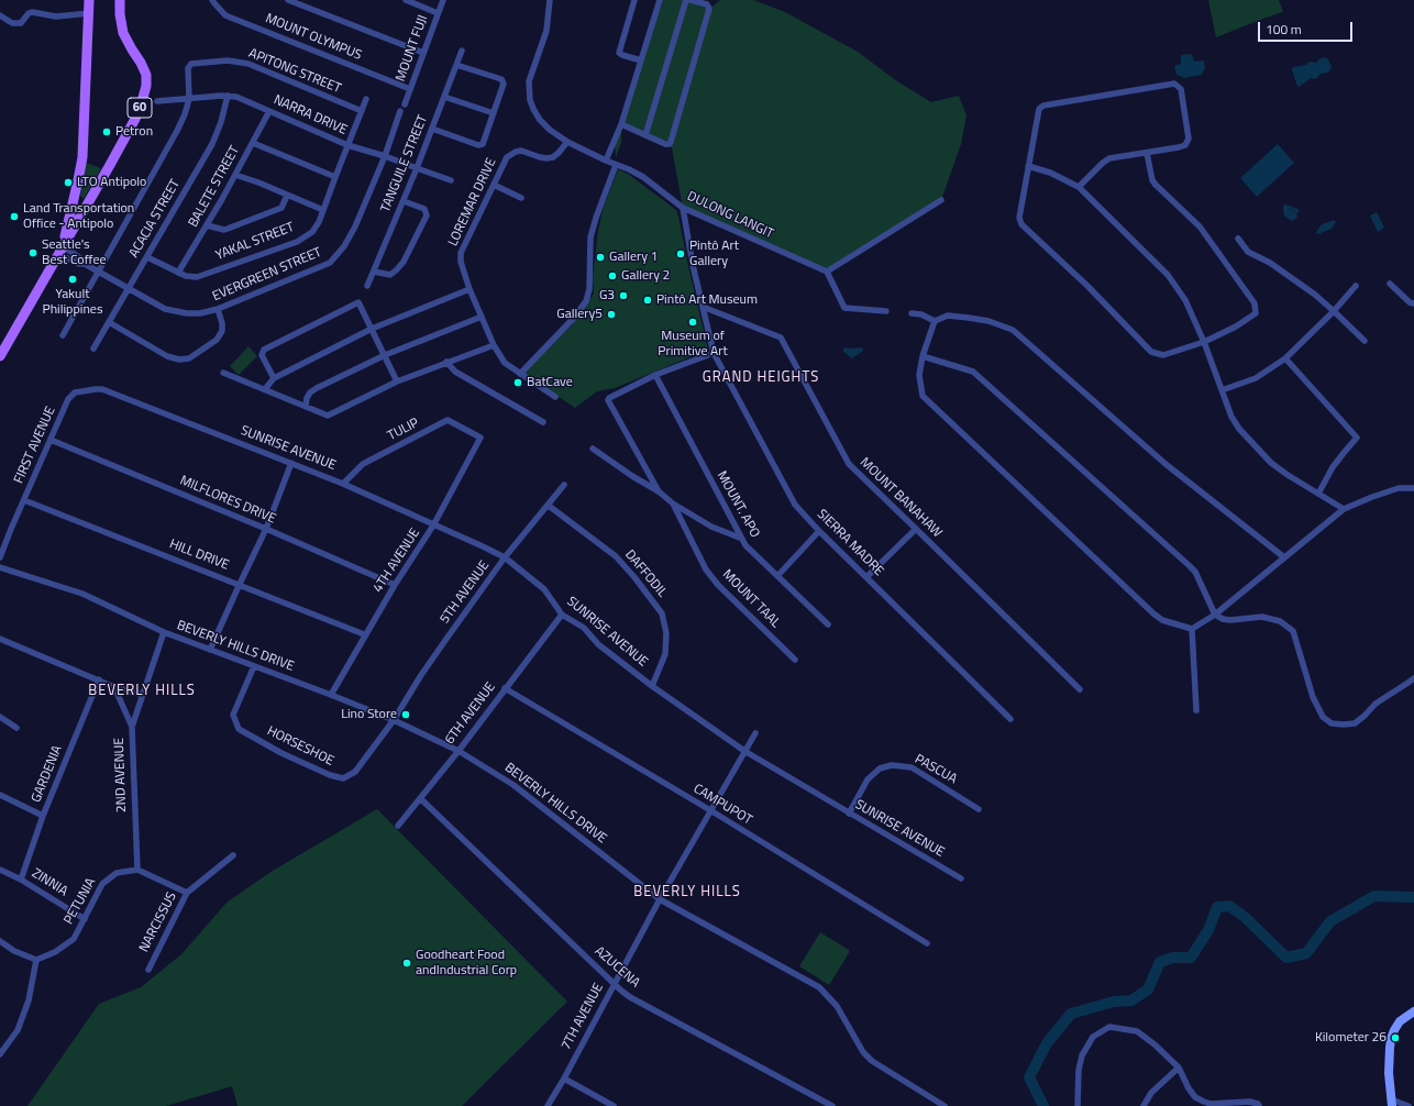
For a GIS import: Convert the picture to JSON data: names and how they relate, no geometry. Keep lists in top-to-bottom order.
{
  "streets": {
    "main road": ["60"],
    "street": [
      "MOUNT OLYMPUS",
      "MOUNT FUJI",
      "APITONG STREET",
      "NARRA DRIVE",
      "TANGUILE STREET",
      "BALETE STREET",
      "LOREMAR DRIVE",
      "DULONG LANGIT",
      "ACACIA STREET",
      "YAKAL STREET",
      "EVERGREEN STREET",
      "TULIP",
      "FIRST AVENUE",
      "SUNRISE AVENUE",
      "MOUNT BANAHAW",
      "MILFLORES DRIVE",
      "MOUNT. APO",
      "SIERRA MADRE",
      "HILL DRIVE",
      "4TH AVENUE",
      "DAFFODIL",
      "5TH AVENUE",
      "MOUNT TAAL",
      "BEVERLY HILLS DRIVE",
      "6TH AVENUE",
      "HORSESHOE",
      "PASCUA",
      "GARDENIA",
      "2ND AVENUE",
      "CAMPUPOT",
      "ZINNIA",
      "PETUNIA",
      "NARCISSUS",
      "AZUCENA",
      "7TH AVENUE"
    ]
  },
  "crossings": [
    ["MOUNT OLYMPUS", "MOUNT FUJI"],
    ["APITONG STREET", "NARRA DRIVE"],
    ["APITONG STREET", "YAKAL STREET"],
    ["NARRA DRIVE", "TANGUILE STREET"],
    ["NARRA DRIVE", "BALETE STREET"],
    ["NARRA DRIVE", "ACACIA STREET"],
    ["NARRA DRIVE", "YAKAL STREET"],
    ["NARRA DRIVE", "EVERGREEN STREET"],
    ["BALETE STREET", "YAKAL STREET"],
    ["LOREMAR DRIVE", "DULONG LANGIT"],
    ["DULONG LANGIT", "SIERRA MADRE"],
    ["ACACIA STREET", "YAKAL STREET"],
    ["ACACIA STREET", "EVERGREEN STREET"],
    ["TULIP", "SUNRISE AVENUE"],
    ["TULIP", "4TH AVENUE"],
    ["FIRST AVENUE", "SUNRISE AVENUE"],
    ["FIRST AVENUE", "MILFLORES DRIVE"],
    ["FIRST AVENUE", "HILL DRIVE"],
    ["SUNRISE AVENUE", "4TH AVENUE"],
    ["SUNRISE AVENUE", "DAFFODIL"],
    ["SUNRISE AVENUE", "5TH AVENUE"],
    ["SUNRISE AVENUE", "6TH AVENUE"],
    ["SUNRISE AVENUE", "PASCUA"],
    ["SUNRISE AVENUE", "7TH AVENUE"],
    ["MOUNT BANAHAW", "SIERRA MADRE"],
    ["MILFLORES DRIVE", "4TH AVENUE"],
    ["HILL DRIVE", "4TH AVENUE"],
    ["4TH AVENUE", "BEVERLY HILLS DRIVE"],
    ["DAFFODIL", "5TH AVENUE"],
    ["5TH AVENUE", "BEVERLY HILLS DRIVE"],
    ["5TH AVENUE", "HORSESHOE"],
    ["BEVERLY HILLS DRIVE", "6TH AVENUE"],
    ["BEVERLY HILLS DRIVE", "HORSESHOE"],
    ["BEVERLY HILLS DRIVE", "2ND AVENUE"],
    ["BEVERLY HILLS DRIVE", "7TH AVENUE"],
    ["6TH AVENUE", "CAMPUPOT"],
    ["6TH AVENUE", "AZUCENA"],
    ["GARDENIA", "ZINNIA"],
    ["2ND AVENUE", "PETUNIA"],
    ["CAMPUPOT", "7TH AVENUE"],
    ["ZINNIA", "PETUNIA"],
    ["AZUCENA", "7TH AVENUE"]
  ],
  "districts": ["GRAND HEIGHTS", "BEVERLY HILLS", "BEVERLY HILLS"],
  "places": [
    "Petron",
    "LTO Antipolo",
    "Land Transportation Office - Antipolo",
    "Seattle's Best Coffee",
    "Pintô Art Gallery",
    "Gallery 1",
    "Gallery 2",
    "Yakult Philippines",
    "G3",
    "Pintô Art Museum",
    "Gallery5",
    "Museum of Primitive Art",
    "BatCave",
    "Lino Store",
    "Goodheart Food andIndustrial Corp",
    "Kilometer 26"
  ],
  "scale_bar": "100 m"
}
